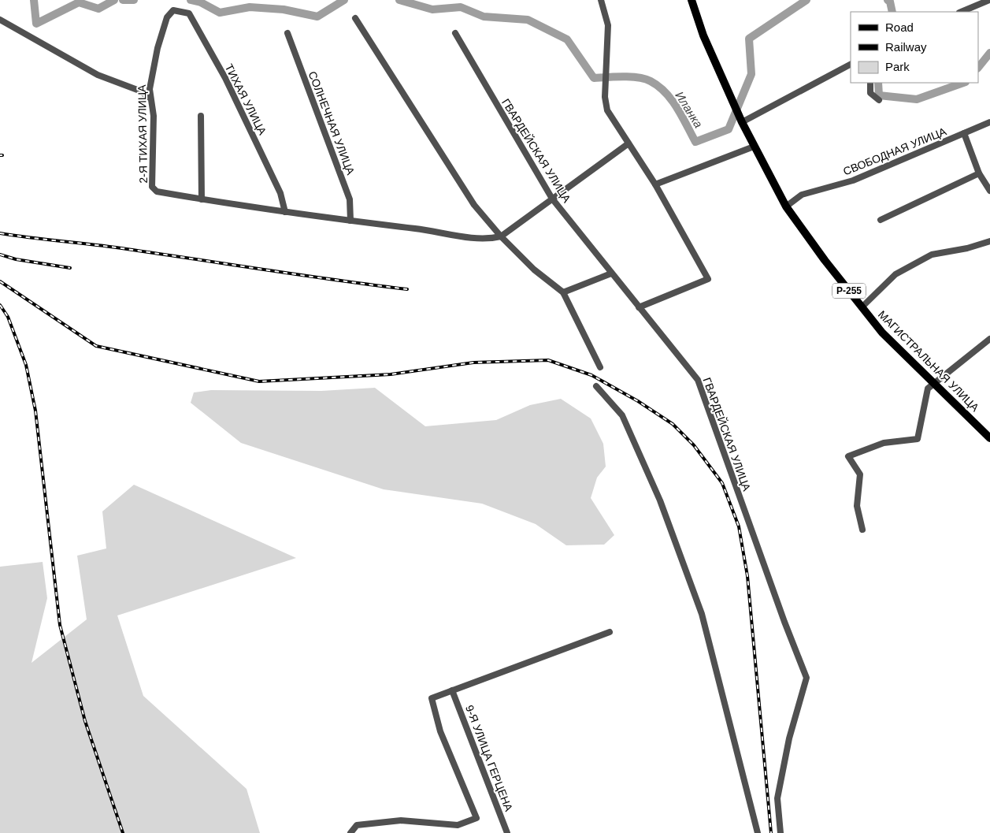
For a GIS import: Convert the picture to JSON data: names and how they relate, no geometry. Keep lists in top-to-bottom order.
{
  "streets": {
    "main road": ["Р-255", "МАГИСТРАЛЬНАЯ УЛИЦА"],
    "street": [
      "ТИХАЯ УЛИЦА",
      "СОЛНЕЧНАЯ УЛИЦА",
      "2-Я ТИХАЯ УЛИЦА",
      "ГВАРДЕЙСКАЯ УЛИЦА",
      "СВОБОДНАЯ УЛИЦА",
      "9-Я УЛИЦА ГЕРЦЕНА"
    ]
  },
  "crossings": [
    ["ТИХАЯ УЛИЦА", "2-Я ТИХАЯ УЛИЦА"],
    ["СВОБОДНАЯ УЛИЦА", "МАГИСТРАЛЬНАЯ УЛИЦА"],
    ["Р-255", "МАГИСТРАЛЬНАЯ УЛИЦА"]
  ],
  "water": ["Иланка"],
  "legend": ["Road", "Railway", "Park"]
}
